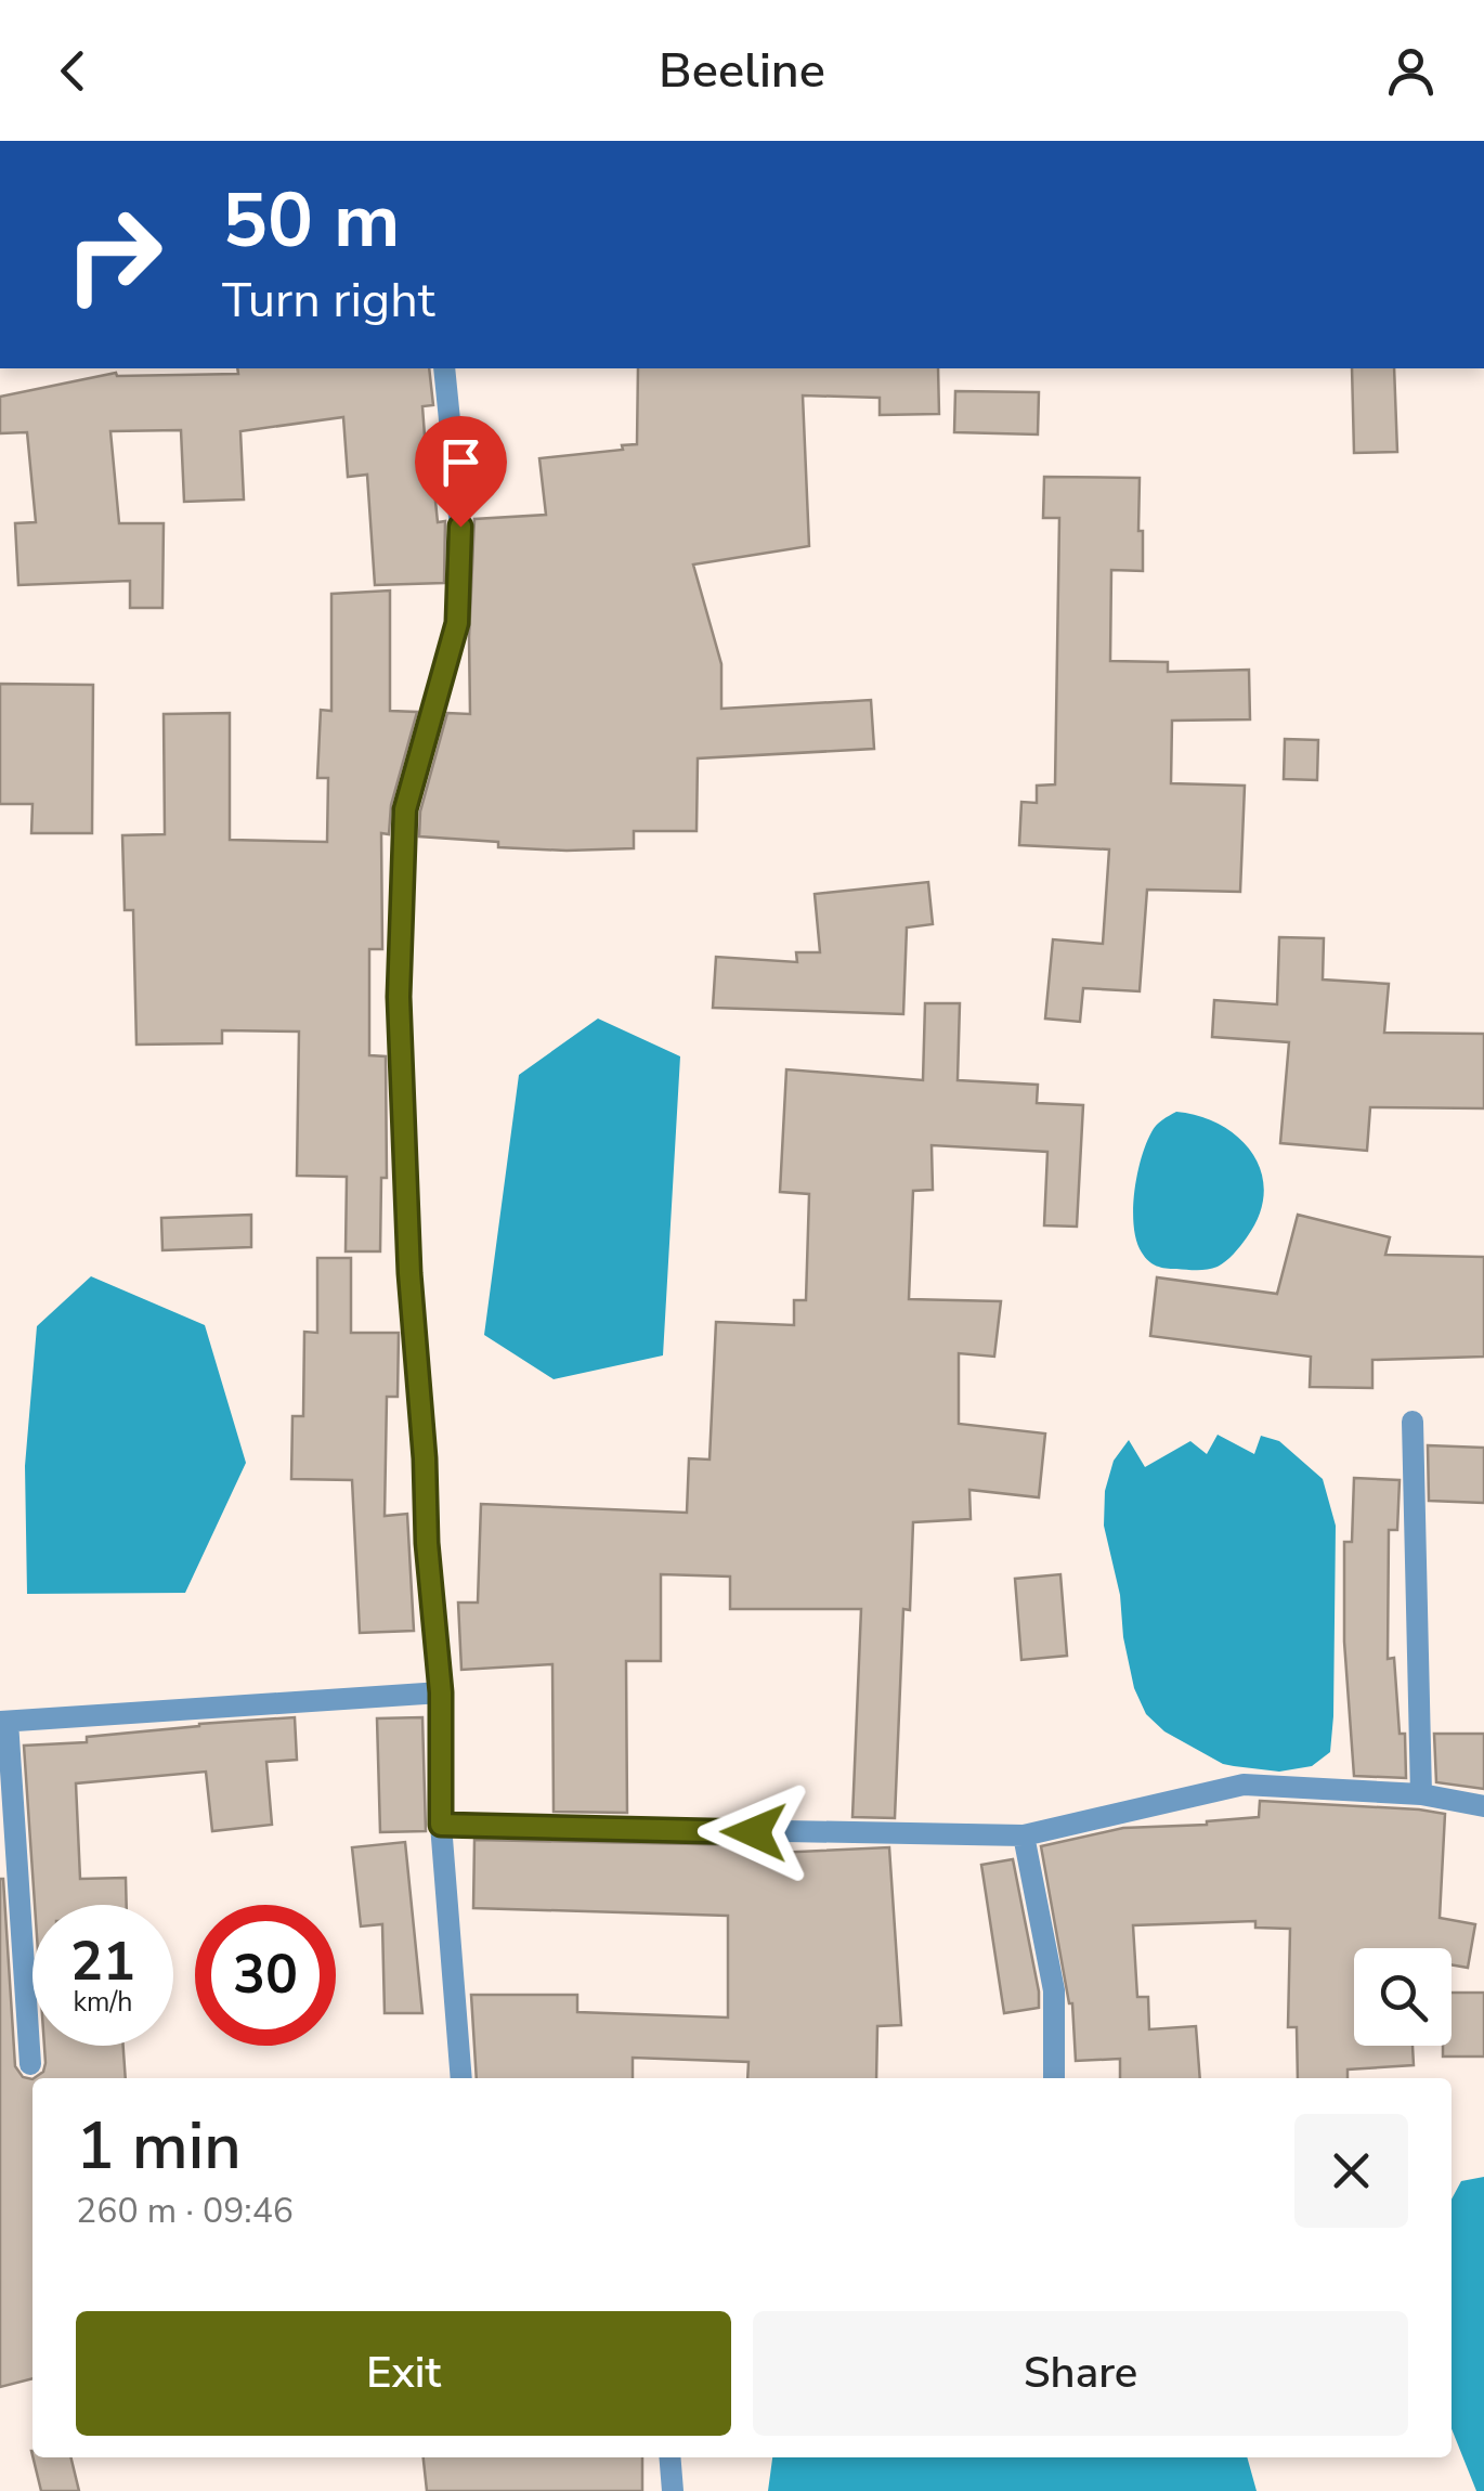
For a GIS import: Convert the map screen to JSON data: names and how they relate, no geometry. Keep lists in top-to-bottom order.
{
  "page": {
    "header": "Beeline",
    "turn": ["50 m", "Turn right"],
    "speed": "21 km/h",
    "limit": "30",
    "heading": ["1 min", "260 m · 09:46"],
    "buttons": ["Exit", "Share"]
  }
}
